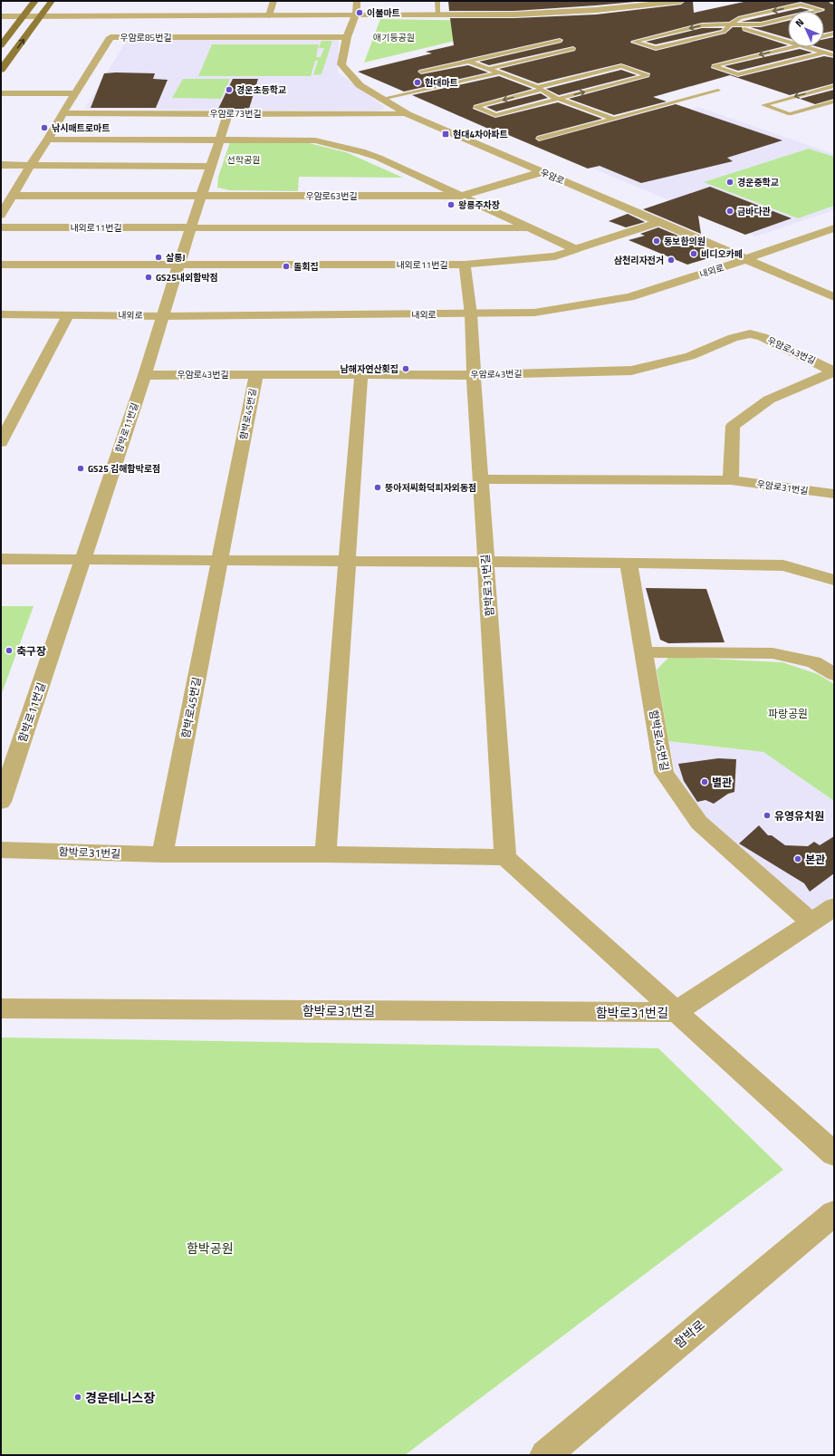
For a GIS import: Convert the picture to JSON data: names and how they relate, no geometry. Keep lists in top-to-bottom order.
{
  "streets": {
    "street": [
      "우암로85번길",
      "우암로73번길",
      "우암로",
      "우암로63번길",
      "내외로11번길",
      "내외로",
      "우암로43번길",
      "함박로45번길",
      "함박로11번길",
      "우암로31번길",
      "함박로31번길",
      "함박로"
    ]
  },
  "crossings": [
    ["우암로85번길", "우암로73번길"],
    ["우암로85번길", "우암로"],
    ["우암로73번길", "우암로"],
    ["우암로", "우암로63번길"],
    ["우암로", "내외로11번길"],
    ["우암로", "내외로"],
    ["우암로63번길", "내외로11번길"],
    ["내외로11번길", "함박로31번길"],
    ["내외로", "함박로11번길"],
    ["내외로", "함박로31번길"],
    ["우암로43번길", "함박로45번길"],
    ["우암로43번길", "함박로11번길"],
    ["우암로43번길", "우암로31번길"],
    ["우암로43번길", "함박로31번길"],
    ["함박로45번길", "함박로31번길"]
  ],
  "parks": [
    "애기등공원",
    "선학공원",
    "파랑공원",
    "함박공원"
  ],
  "places": {
    "other": [
      "이불마트",
      "현대마트",
      "경운초등학교",
      "낚시매트로마트",
      "경운중학교",
      "왕릉주차장",
      "금바다관",
      "동보한의원",
      "비디오카페",
      "살롱J",
      "삼천리자전거",
      "돌회집",
      "GS25내외함박점",
      "남해자연산횟집",
      "GS25 김해함박로점",
      "뚱아저씨화덕피자외동점",
      "축구장",
      "별관",
      "유영유치원",
      "본관",
      "경운테니스장"
    ],
    "transit": ["현대4차아파트"]
  },
  "north": "top left"
}
